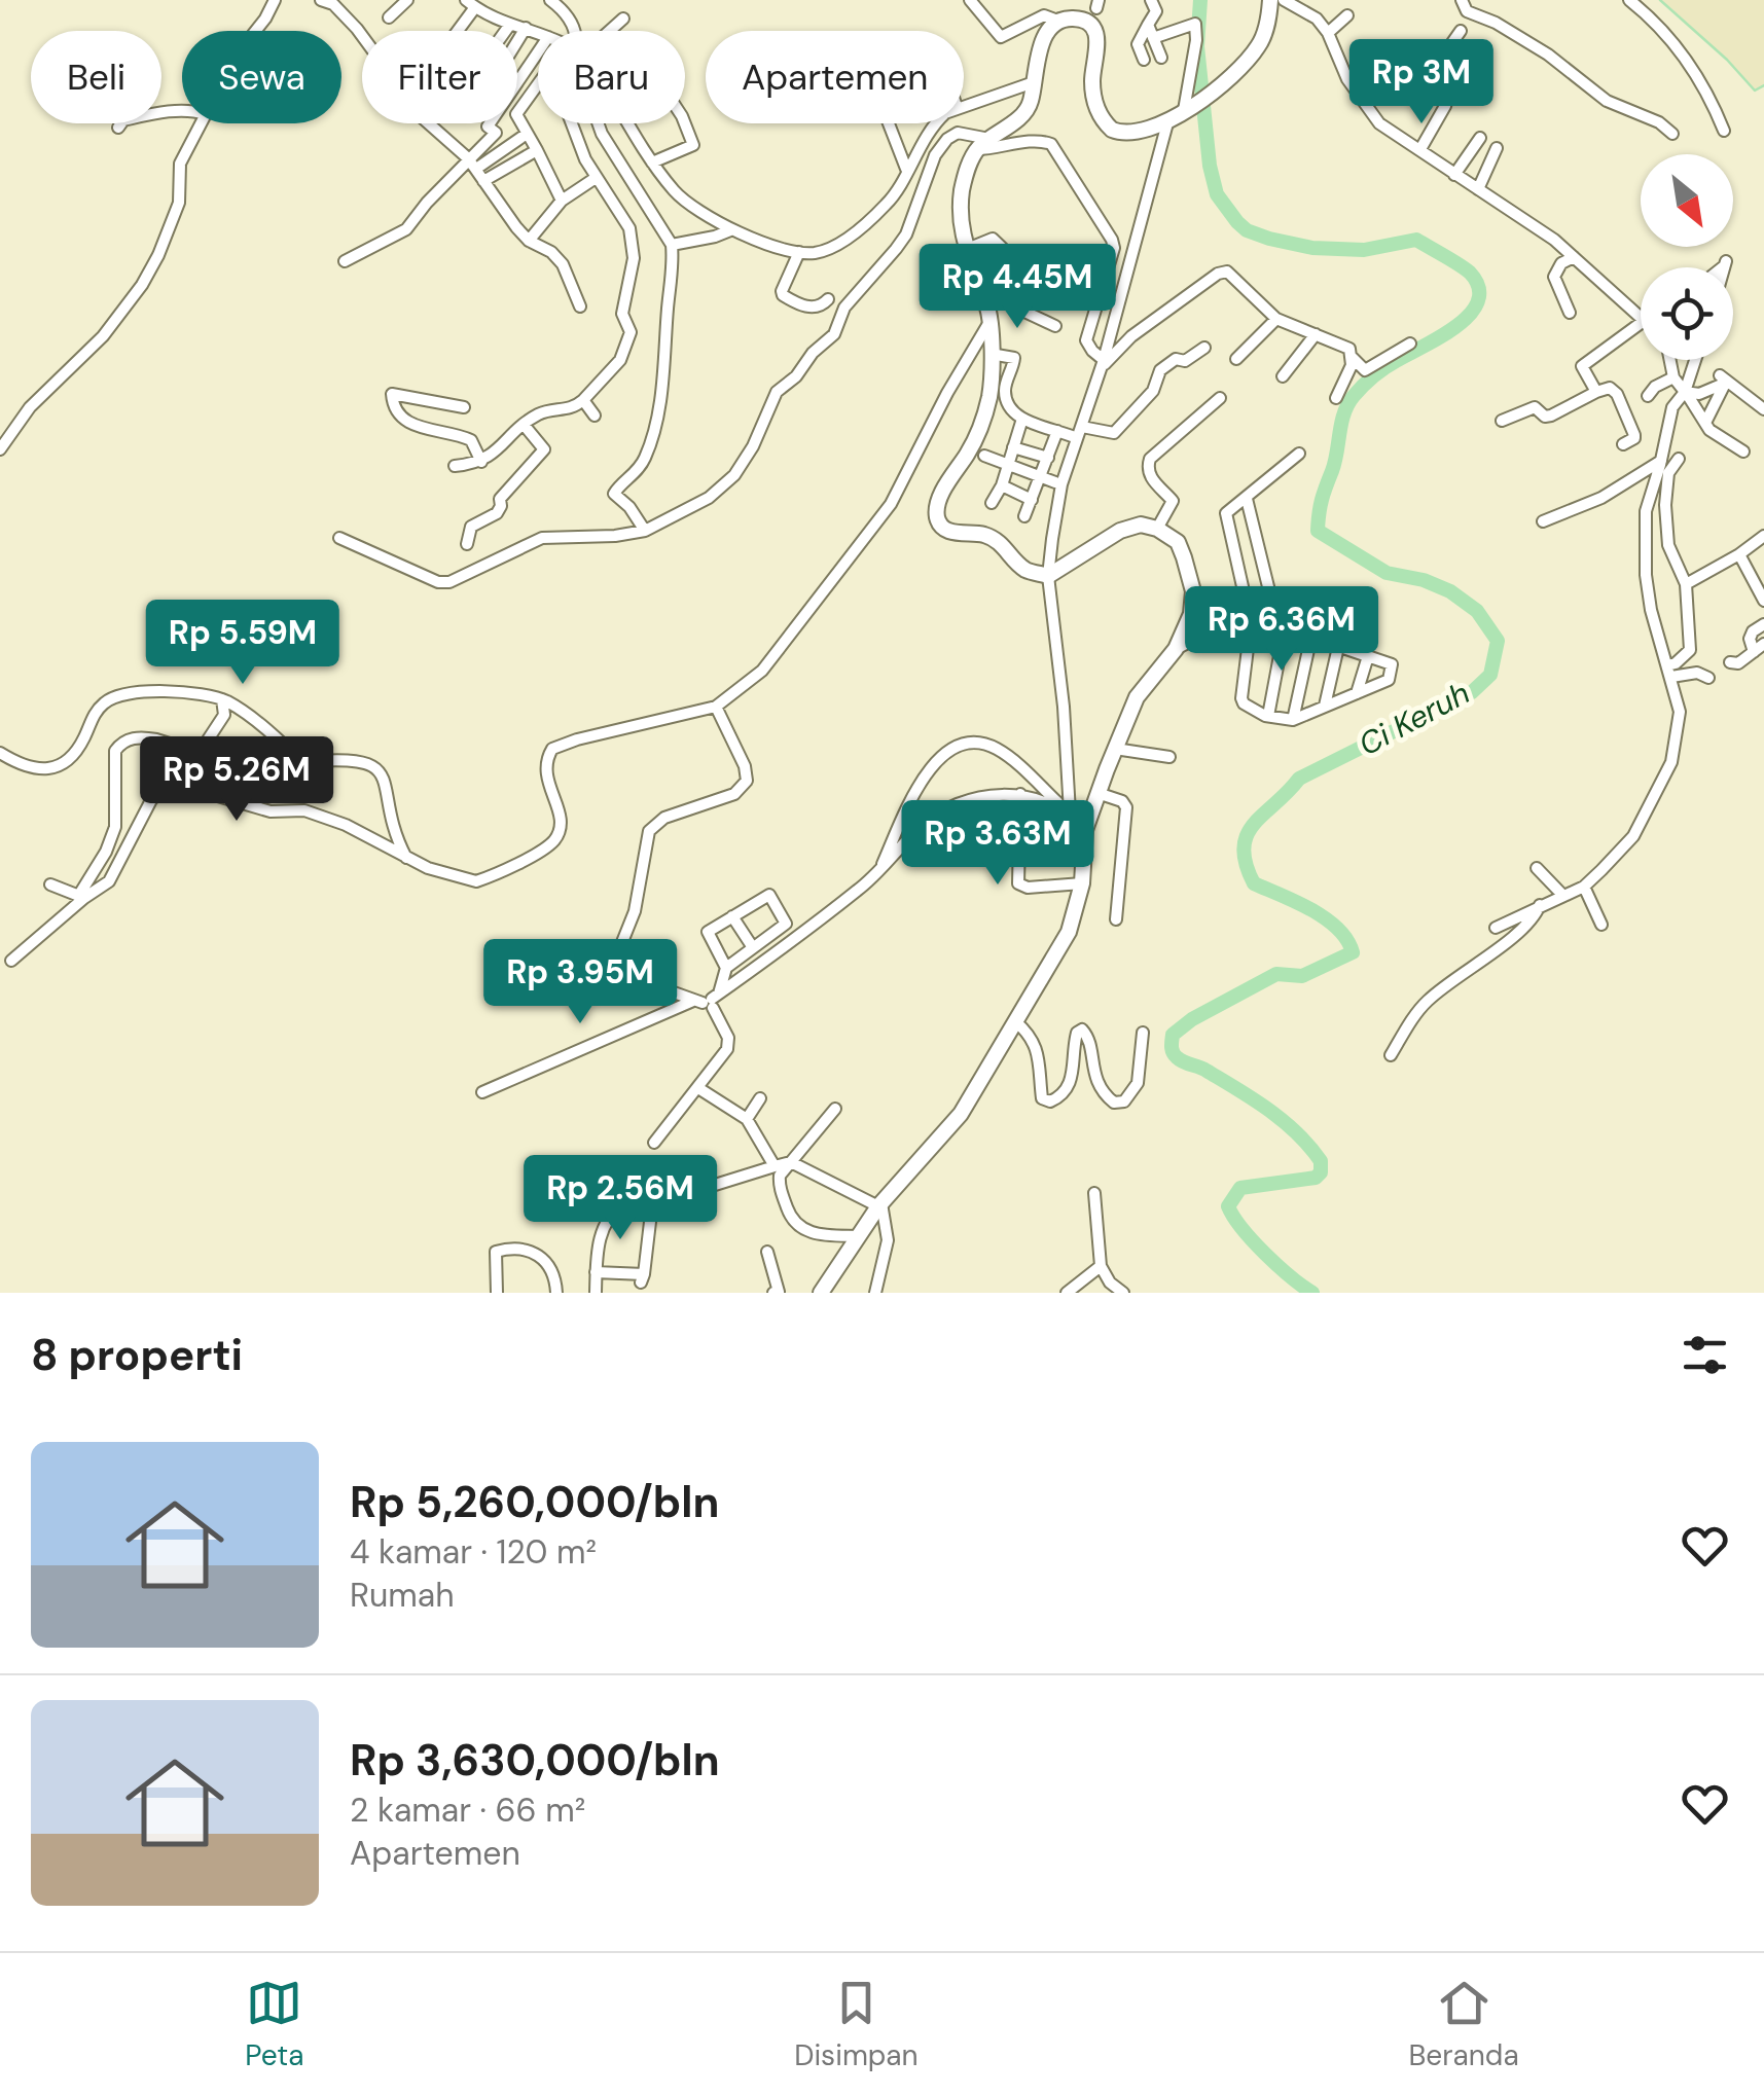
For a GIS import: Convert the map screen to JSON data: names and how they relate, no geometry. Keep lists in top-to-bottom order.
{
  "water": ["Ci Keruh"],
  "north": "bottom right",
  "page": {
    "chip": [
      "Beli",
      "Sewa",
      "Filter",
      "Baru",
      "Apartemen"
    ],
    "price": [
      "Rp 3M",
      "Rp 4.45M",
      "Rp 6.36M",
      "Rp 5.59M",
      "Rp 5.26M",
      "Rp 3.63M",
      "Rp 3.95M",
      "Rp 2.56M"
    ],
    "heading": "8 properti",
    "list": [
      {
        "name": "Rp 5,260,000/bln",
        "note": "4 kamar · 120 m² · Rumah"
      },
      {
        "name": "Rp 3,630,000/bln",
        "note": "2 kamar · 66 m² · Apartemen"
      }
    ],
    "tabs": ["Peta", "Disimpan", "Beranda"]
  }
}
